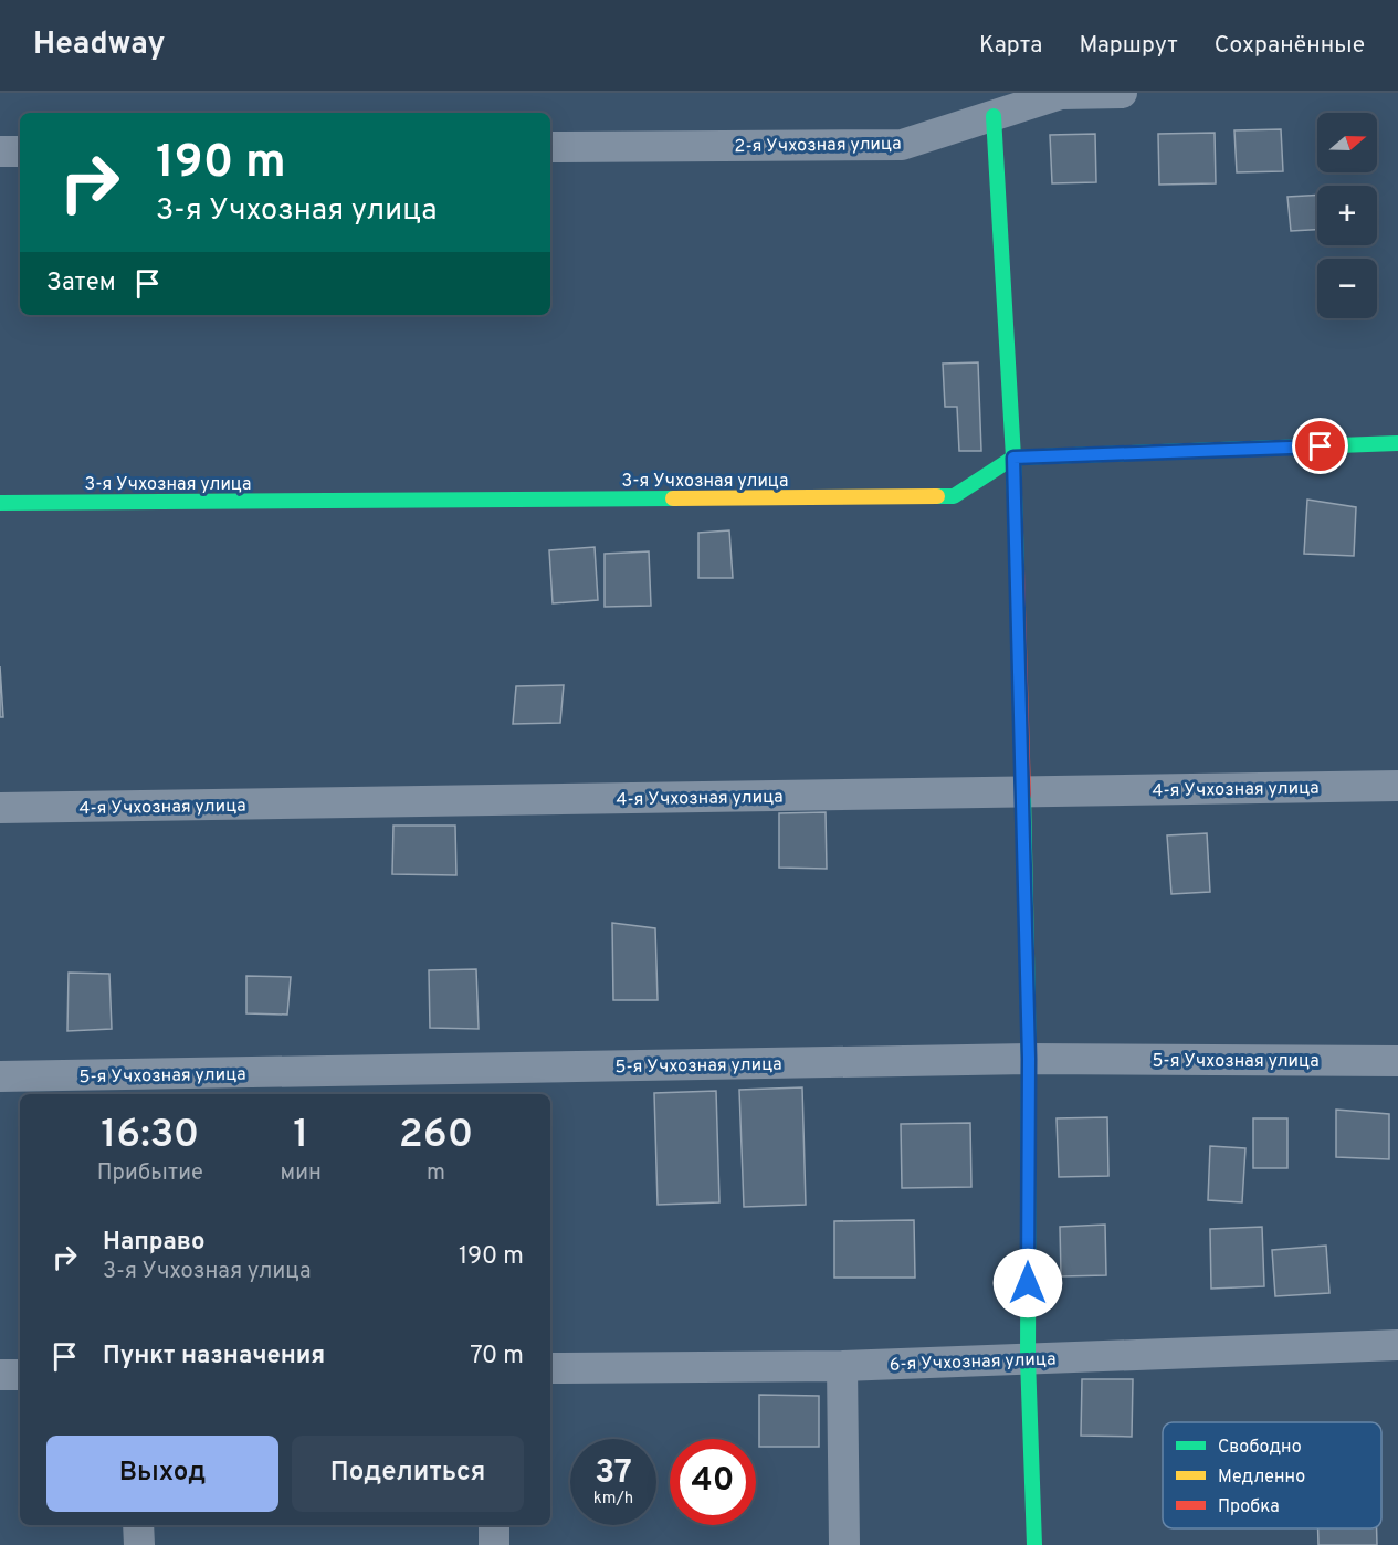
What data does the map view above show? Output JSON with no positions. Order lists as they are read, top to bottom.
{
  "streets": {
    "street": [
      "2-я Учхозная улица",
      "3-я Учхозная улица",
      "4-я Учхозная улица",
      "5-я Учхозная улица",
      "6-я Учхозная улица"
    ]
  },
  "legend": ["Свободно", "Медленно", "Пробка"],
  "north": "right",
  "page": {
    "header": "Headway",
    "nav": ["Карта", "Маршрут", "Сохранённые"],
    "map_buttons": ["+", "−"],
    "turn": ["190 m", "3-я Учхозная улица"],
    "then": "Затем",
    "eta": [
      "16:30",
      "Прибытие",
      "1",
      "мин",
      "260",
      "m"
    ],
    "list": [
      {
        "name": "Направо",
        "note": "3-я Учхозная улица",
        "value": "190 m"
      },
      {
        "name": "Пункт назначения",
        "value": "70 m"
      }
    ],
    "buttons": ["Выход", "Поделиться"],
    "speed": "37 km/h",
    "limit": "40"
  }
}
